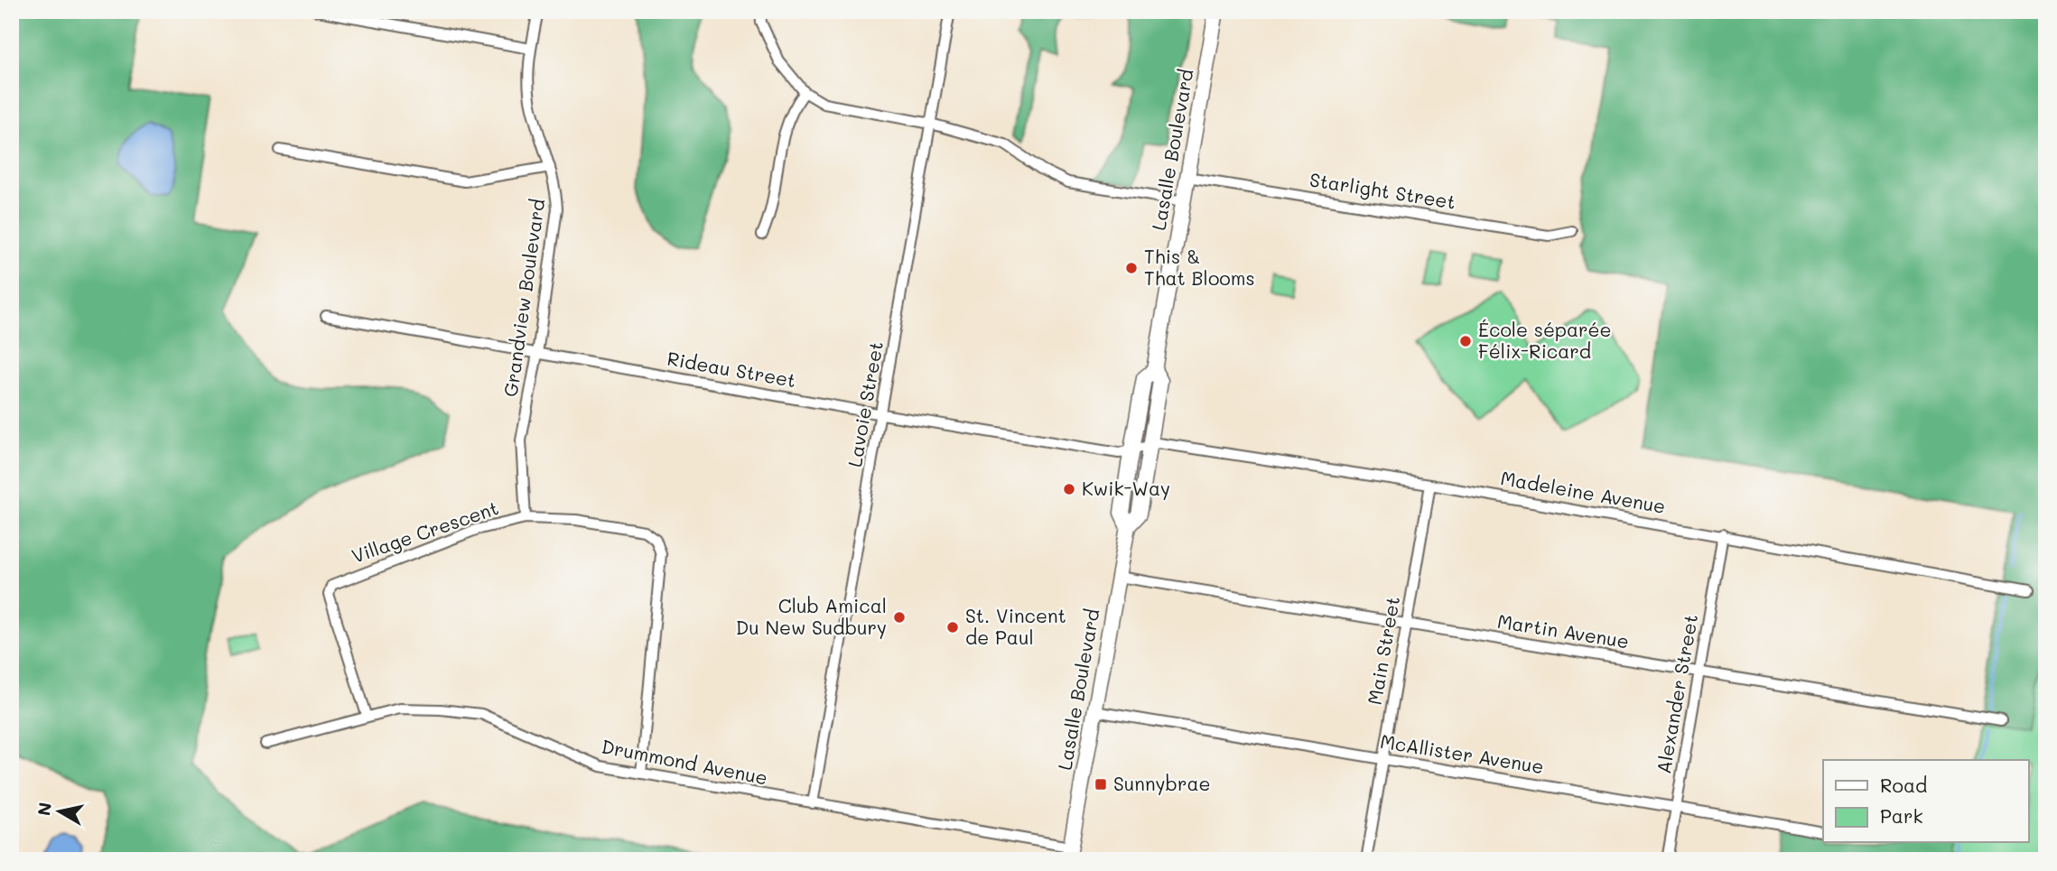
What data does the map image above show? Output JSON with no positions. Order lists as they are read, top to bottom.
{
  "streets": {
    "main road": ["Lasalle Boulevard"],
    "street": [
      "Starlight Street",
      "Grandview Boulevard",
      "Rideau Street",
      "Lavoie Street",
      "Madeleine Avenue",
      "Village Crescent",
      "Martin Avenue",
      "Main Street",
      "Alexander Street",
      "McAllister Avenue",
      "Drummond Avenue"
    ]
  },
  "crossings": [
    ["Lasalle Boulevard", "Starlight Street"],
    ["Lasalle Boulevard", "Rideau Street"],
    ["Lasalle Boulevard", "Madeleine Avenue"],
    ["Lasalle Boulevard", "Martin Avenue"],
    ["Lasalle Boulevard", "McAllister Avenue"],
    ["Lasalle Boulevard", "Drummond Avenue"],
    ["Grandview Boulevard", "Rideau Street"],
    ["Grandview Boulevard", "Village Crescent"],
    ["Rideau Street", "Lavoie Street"],
    ["Rideau Street", "Madeleine Avenue"],
    ["Lavoie Street", "Drummond Avenue"],
    ["Madeleine Avenue", "Main Street"],
    ["Madeleine Avenue", "Alexander Street"],
    ["Village Crescent", "Drummond Avenue"],
    ["Martin Avenue", "Main Street"],
    ["Martin Avenue", "Alexander Street"],
    ["Main Street", "McAllister Avenue"],
    ["Alexander Street", "McAllister Avenue"]
  ],
  "places": {
    "other": [
      "This & That Blooms",
      "École séparée Félix-Ricard",
      "Kwik-Way",
      "Club Amical Du New Sudbury",
      "St. Vincent de Paul"
    ],
    "transit": ["Sunnybrae"]
  },
  "legend": ["Road", "Park"],
  "north": "left"
}
